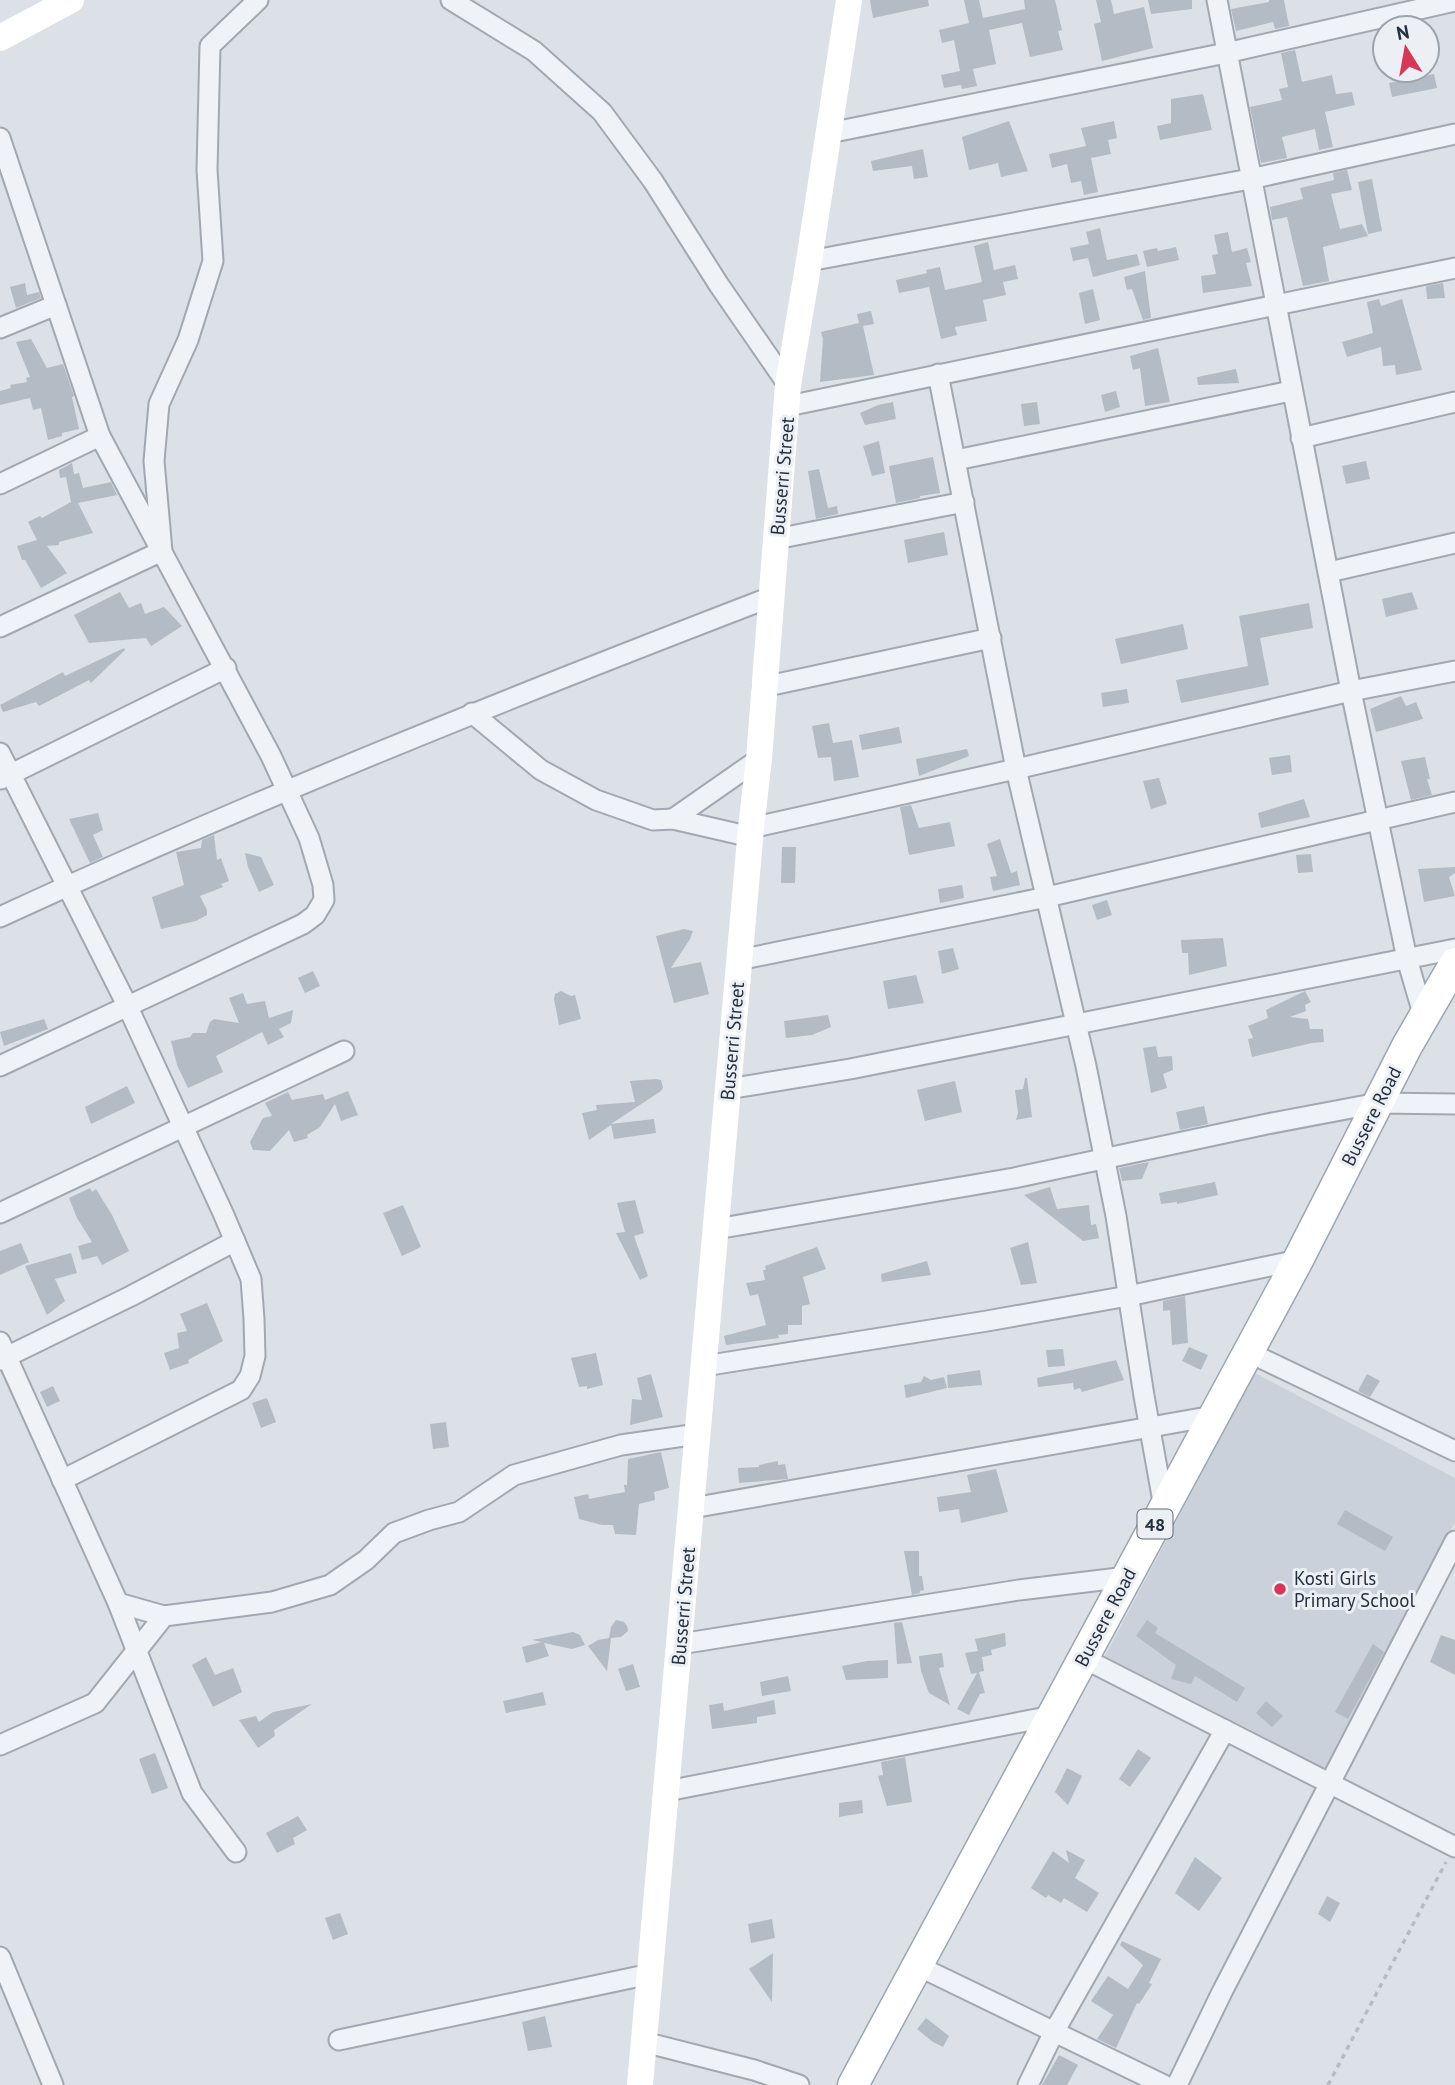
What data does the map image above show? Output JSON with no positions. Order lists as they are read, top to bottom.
{
  "streets": {
    "main road": ["Busserri Street", "Bussere Road", "48"]
  },
  "places": ["Kosti Girls Primary School"],
  "north": "top"
}
